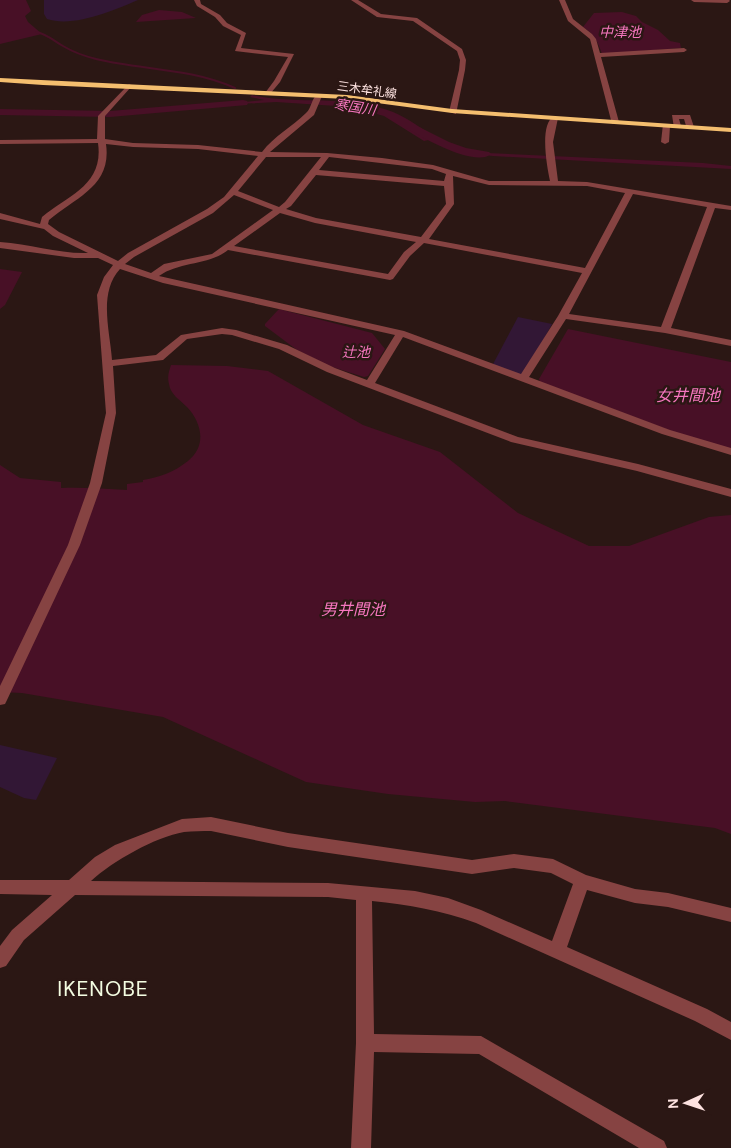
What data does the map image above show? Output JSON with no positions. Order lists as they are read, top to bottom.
{
  "streets": {
    "main road": ["三木牟礼線"]
  },
  "districts": ["IKENOBE"],
  "water": [
    "中津池",
    "寒国川",
    "辻池",
    "女井間池",
    "男井間池"
  ],
  "north": "left"
}
